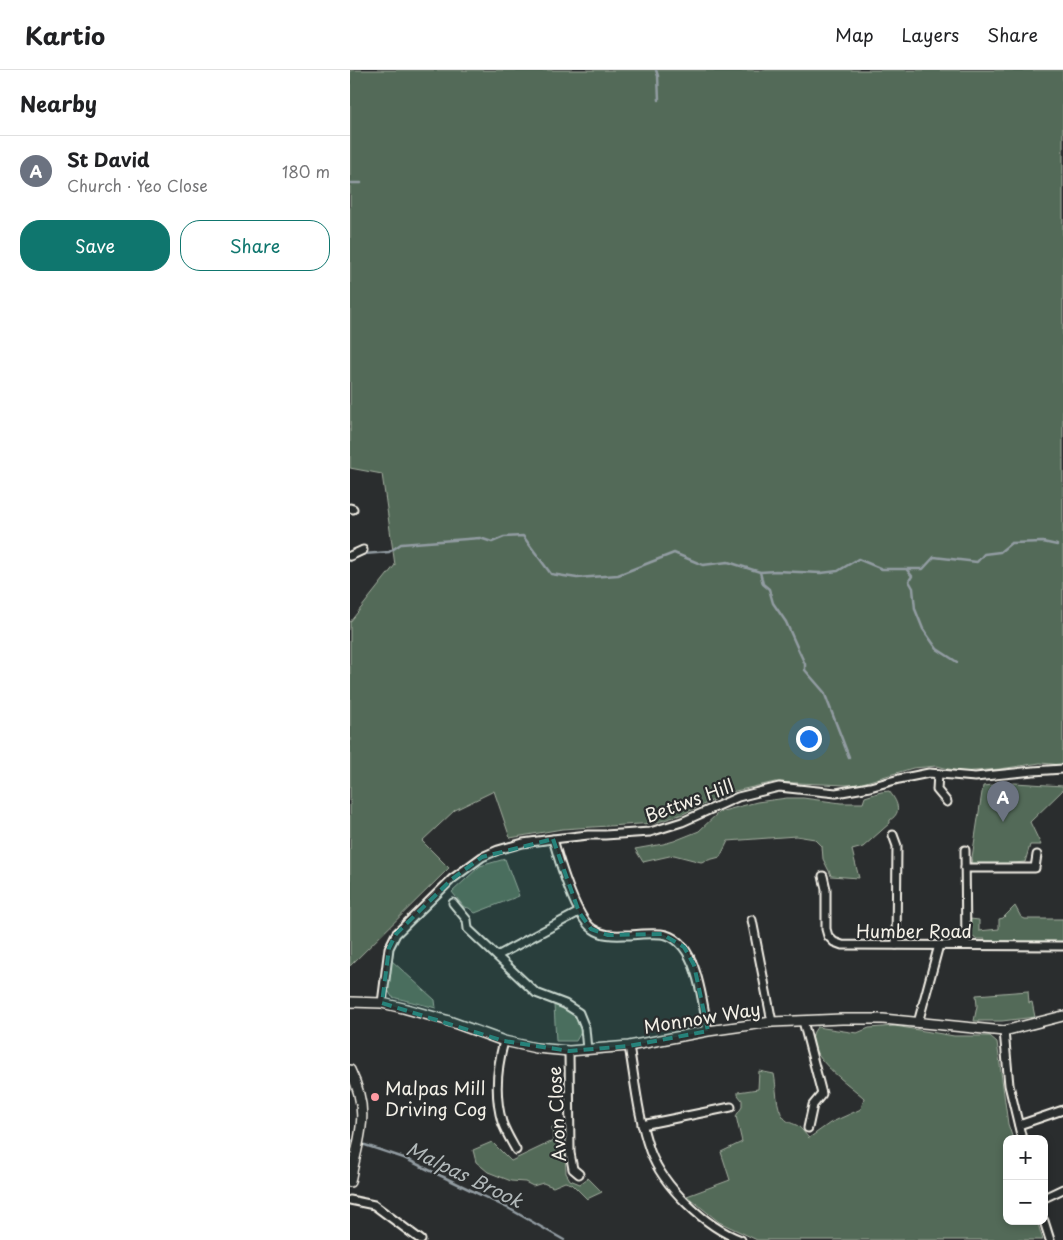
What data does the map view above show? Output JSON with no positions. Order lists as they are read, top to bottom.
{
  "streets": {
    "street": [
      "Bettws Hill",
      "Humber Road",
      "Monnow Way",
      "Avon Close"
    ]
  },
  "crossings": [
    ["Bettws Hill", "Monnow Way"],
    ["Monnow Way", "Avon Close"]
  ],
  "water": ["Malpas Brook"],
  "places": ["Malpas Mill Driving Cog"],
  "page": {
    "header": "Kartio",
    "nav": ["Map", "Layers", "Share"],
    "heading": "Nearby",
    "list": [
      {
        "mark": "A",
        "name": "St David",
        "note": "Church · Yeo Close",
        "value": "180 m"
      }
    ],
    "buttons": ["Save", "Share"],
    "pins": "A",
    "map_buttons": ["+", "−"]
  }
}
